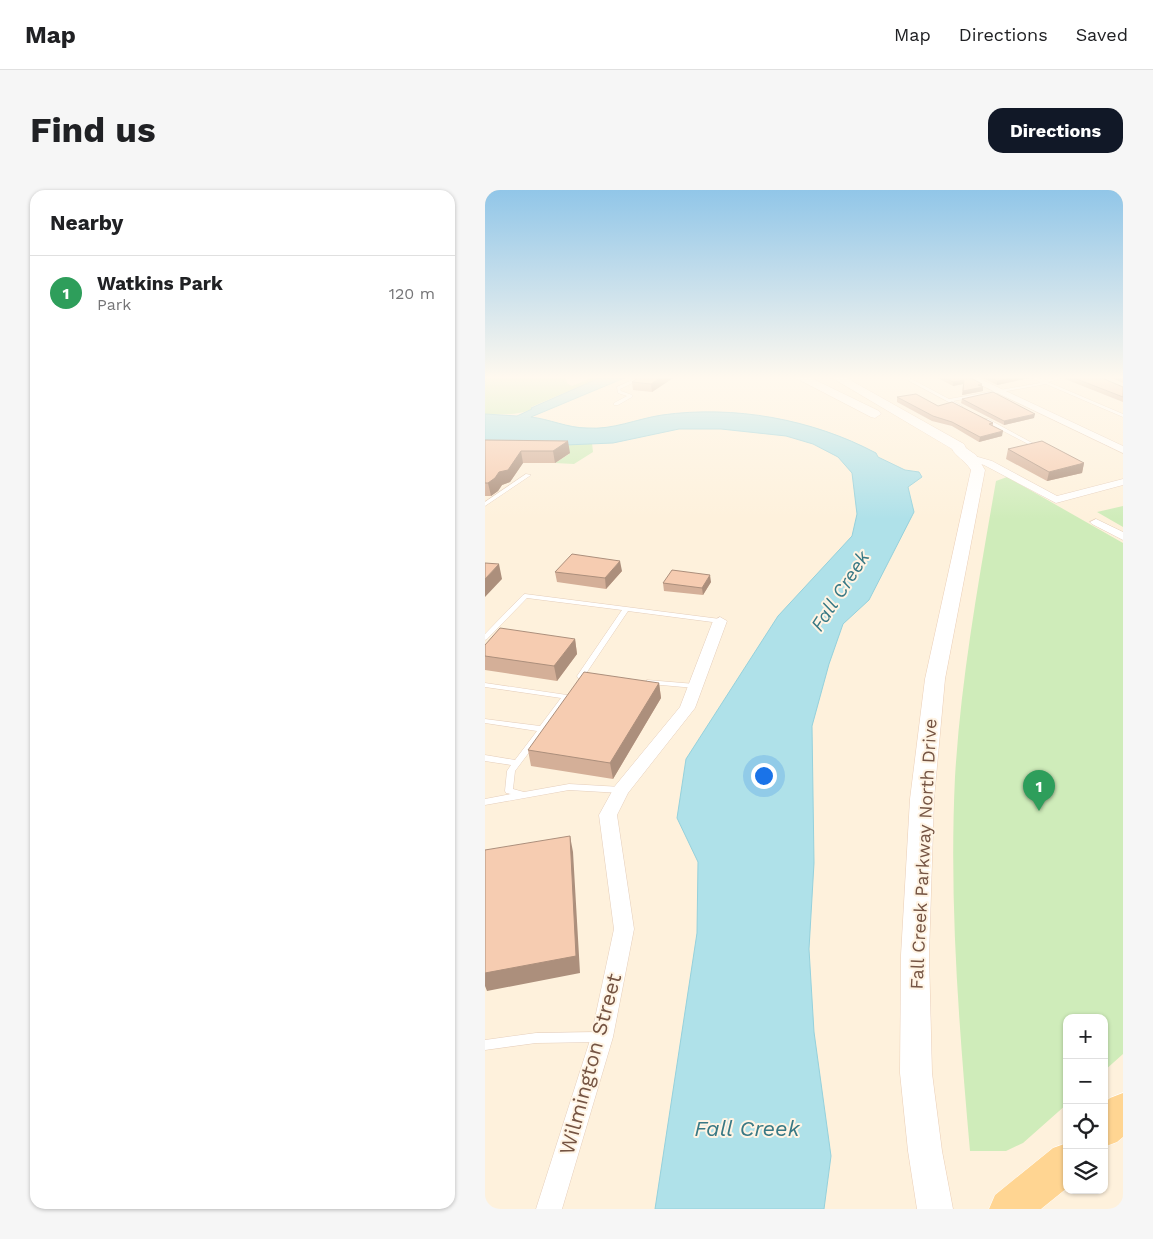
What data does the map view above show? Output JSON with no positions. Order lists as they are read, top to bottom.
{
  "streets": {
    "street": ["Fall Creek Parkway North Drive", "Wilmington Street"]
  },
  "water": ["Fall Creek"],
  "page": {
    "header": "Map",
    "nav": ["Map", "Directions", "Saved"],
    "buttons": "Directions",
    "title": "Find us",
    "heading": "Nearby",
    "list": [
      {
        "mark": "1",
        "name": "Watkins Park",
        "note": "Park",
        "value": "120 m"
      }
    ],
    "pins": "1",
    "map_buttons": ["+", "−"]
  }
}
